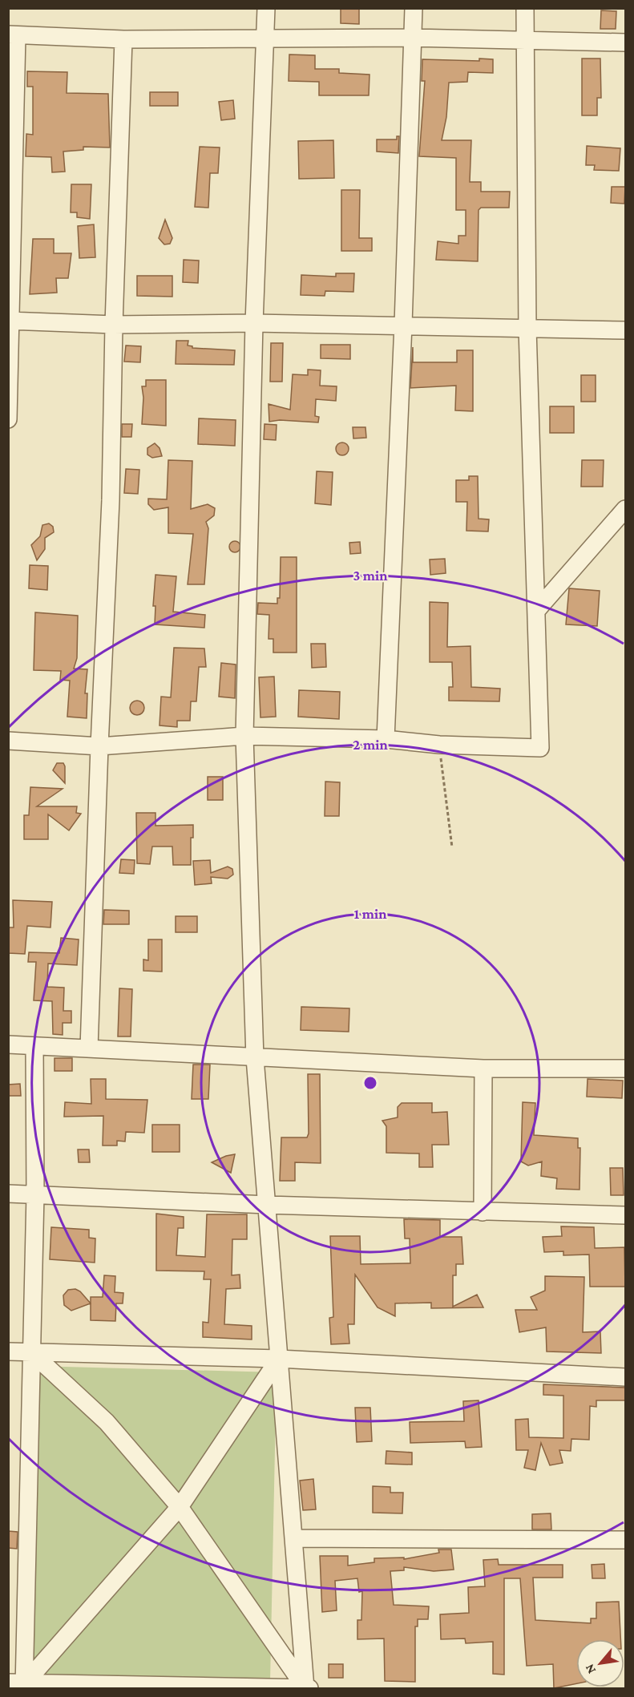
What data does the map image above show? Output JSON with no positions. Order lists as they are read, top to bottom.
{
  "north": "bottom left",
  "rings": ["3 min", "2 min", "1 min"]
}
